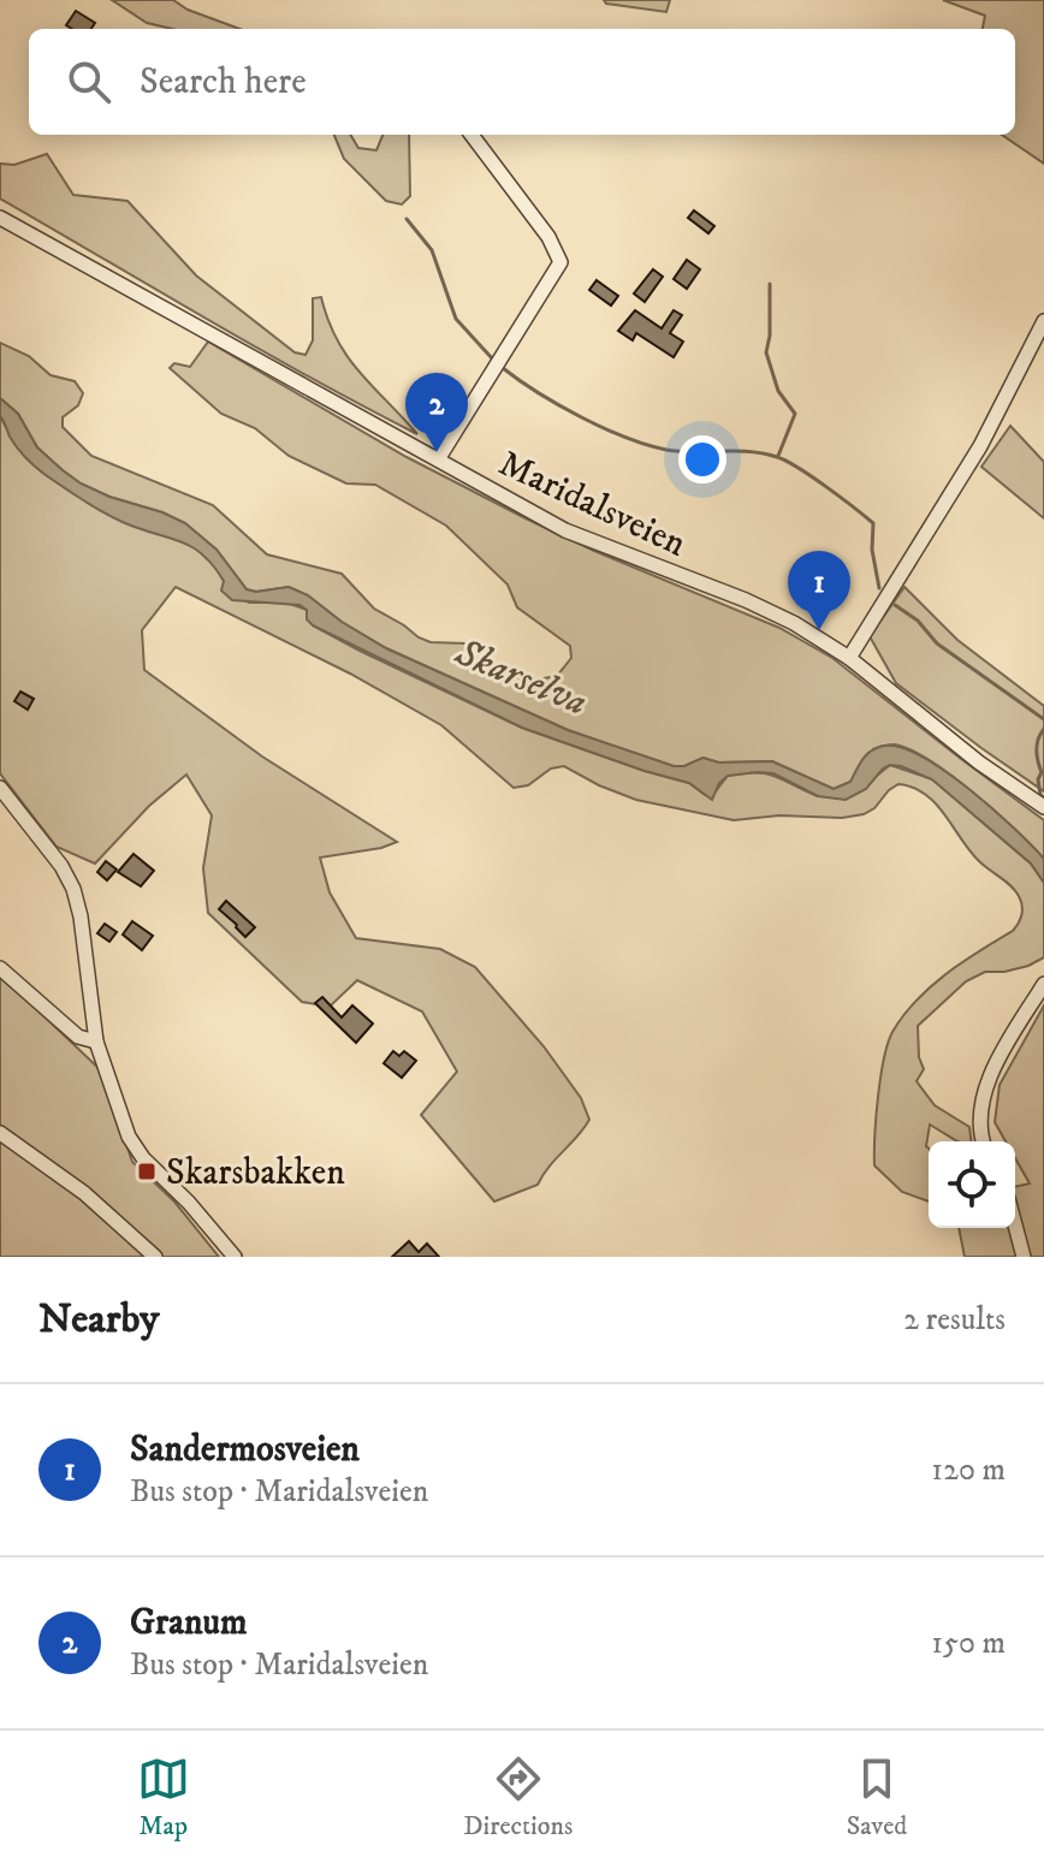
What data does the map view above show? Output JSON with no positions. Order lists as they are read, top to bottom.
{
  "streets": {
    "street": ["Maridalsveien"]
  },
  "water": ["Skarselva"],
  "places": {
    "transit": ["Skarsbakken"]
  },
  "page": {
    "search": "Search here",
    "pins": ["2", "1"],
    "heading": ["Nearby", "2 results"],
    "list": [
      {
        "mark": "1",
        "name": "Sandermosveien",
        "note": "Bus stop · Maridalsveien",
        "value": "120 m"
      },
      {
        "mark": "2",
        "name": "Granum",
        "note": "Bus stop · Maridalsveien",
        "value": "150 m"
      }
    ],
    "nav": ["Map", "Directions", "Saved"]
  }
}
